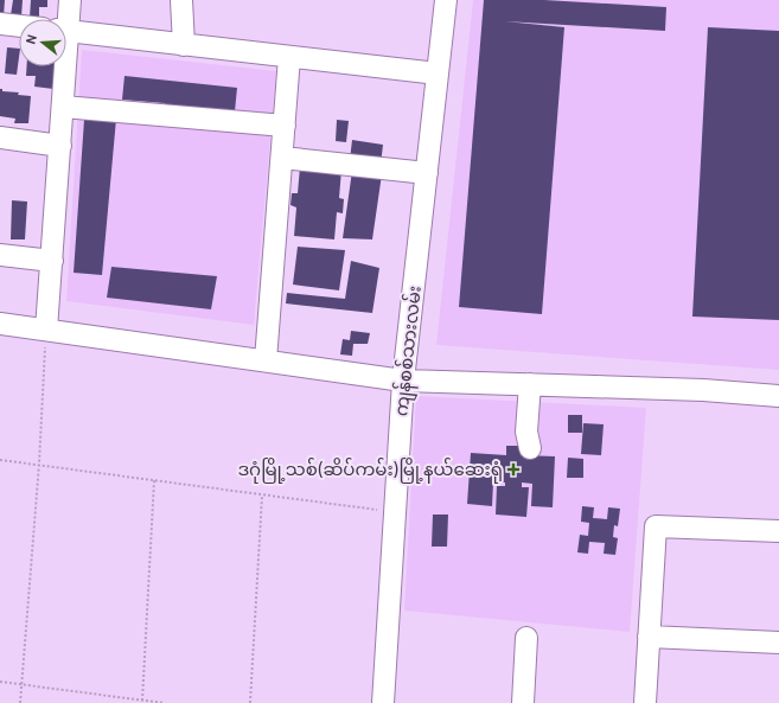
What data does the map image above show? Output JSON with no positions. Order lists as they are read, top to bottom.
{
  "streets": {
    "street": ["ကျန်စစ်သားလမ်း"]
  },
  "places": {
    "health": ["ဒဂုံမြို့သစ်(ဆိပ်ကမ်း)မြို့နယ်ဆေးရုံ"]
  },
  "north": "left"
}
